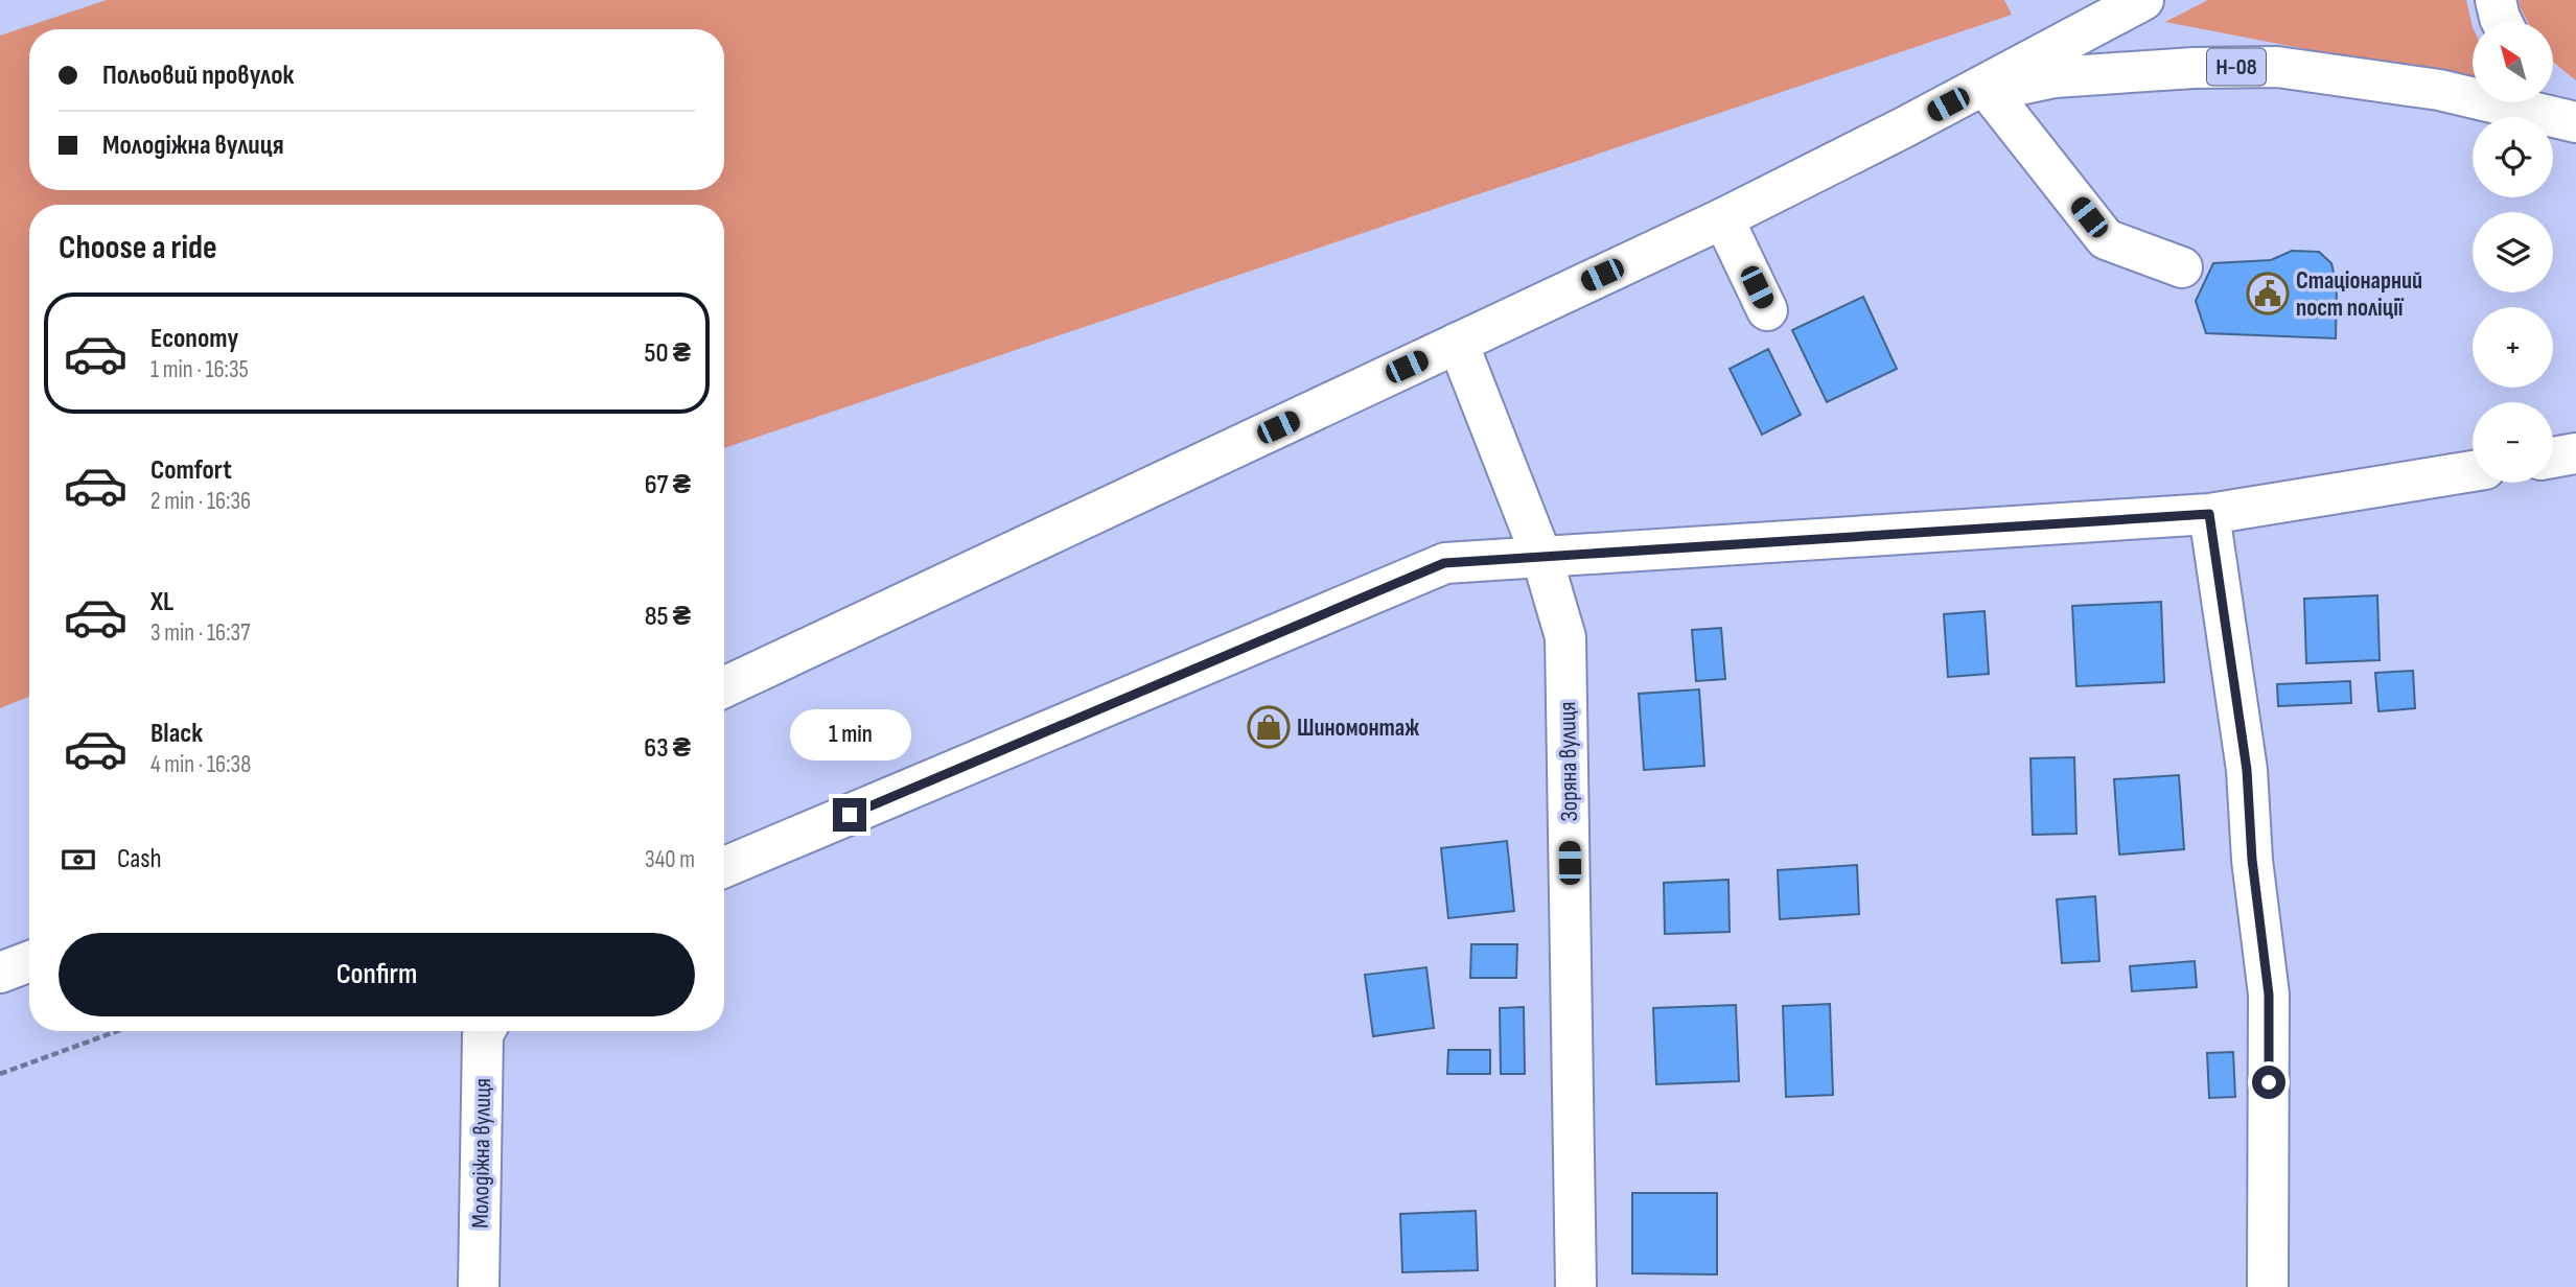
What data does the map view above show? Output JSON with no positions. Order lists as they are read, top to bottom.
{
  "streets": {
    "street": ["Н-08", "Зоряна вулиця", "Молодіжна вулиця"]
  },
  "crossings": [
    ["Н-08", "Зоряна вулиця"]
  ],
  "places": {
    "public building": ["Стаціонарний пост поліції"],
    "shop": ["Шиномонтаж"]
  },
  "north": "top left",
  "page": {
    "map_buttons": ["+", "−"],
    "banner": ["Польовий провулок", "Молодіжна вулиця"],
    "heading": "Choose a ride",
    "list": [
      {
        "name": "Economy",
        "note": "1 min · 16:35",
        "value": "50 ₴"
      },
      {
        "name": "Comfort",
        "note": "2 min · 16:36",
        "value": "67 ₴"
      },
      {
        "name": "XL",
        "note": "3 min · 16:37",
        "value": "85 ₴"
      },
      {
        "name": "Black",
        "note": "4 min · 16:38",
        "value": "63 ₴"
      }
    ],
    "bubble": "1 min",
    "pay": ["Cash", "340 m"],
    "buttons": "Confirm"
  }
}
